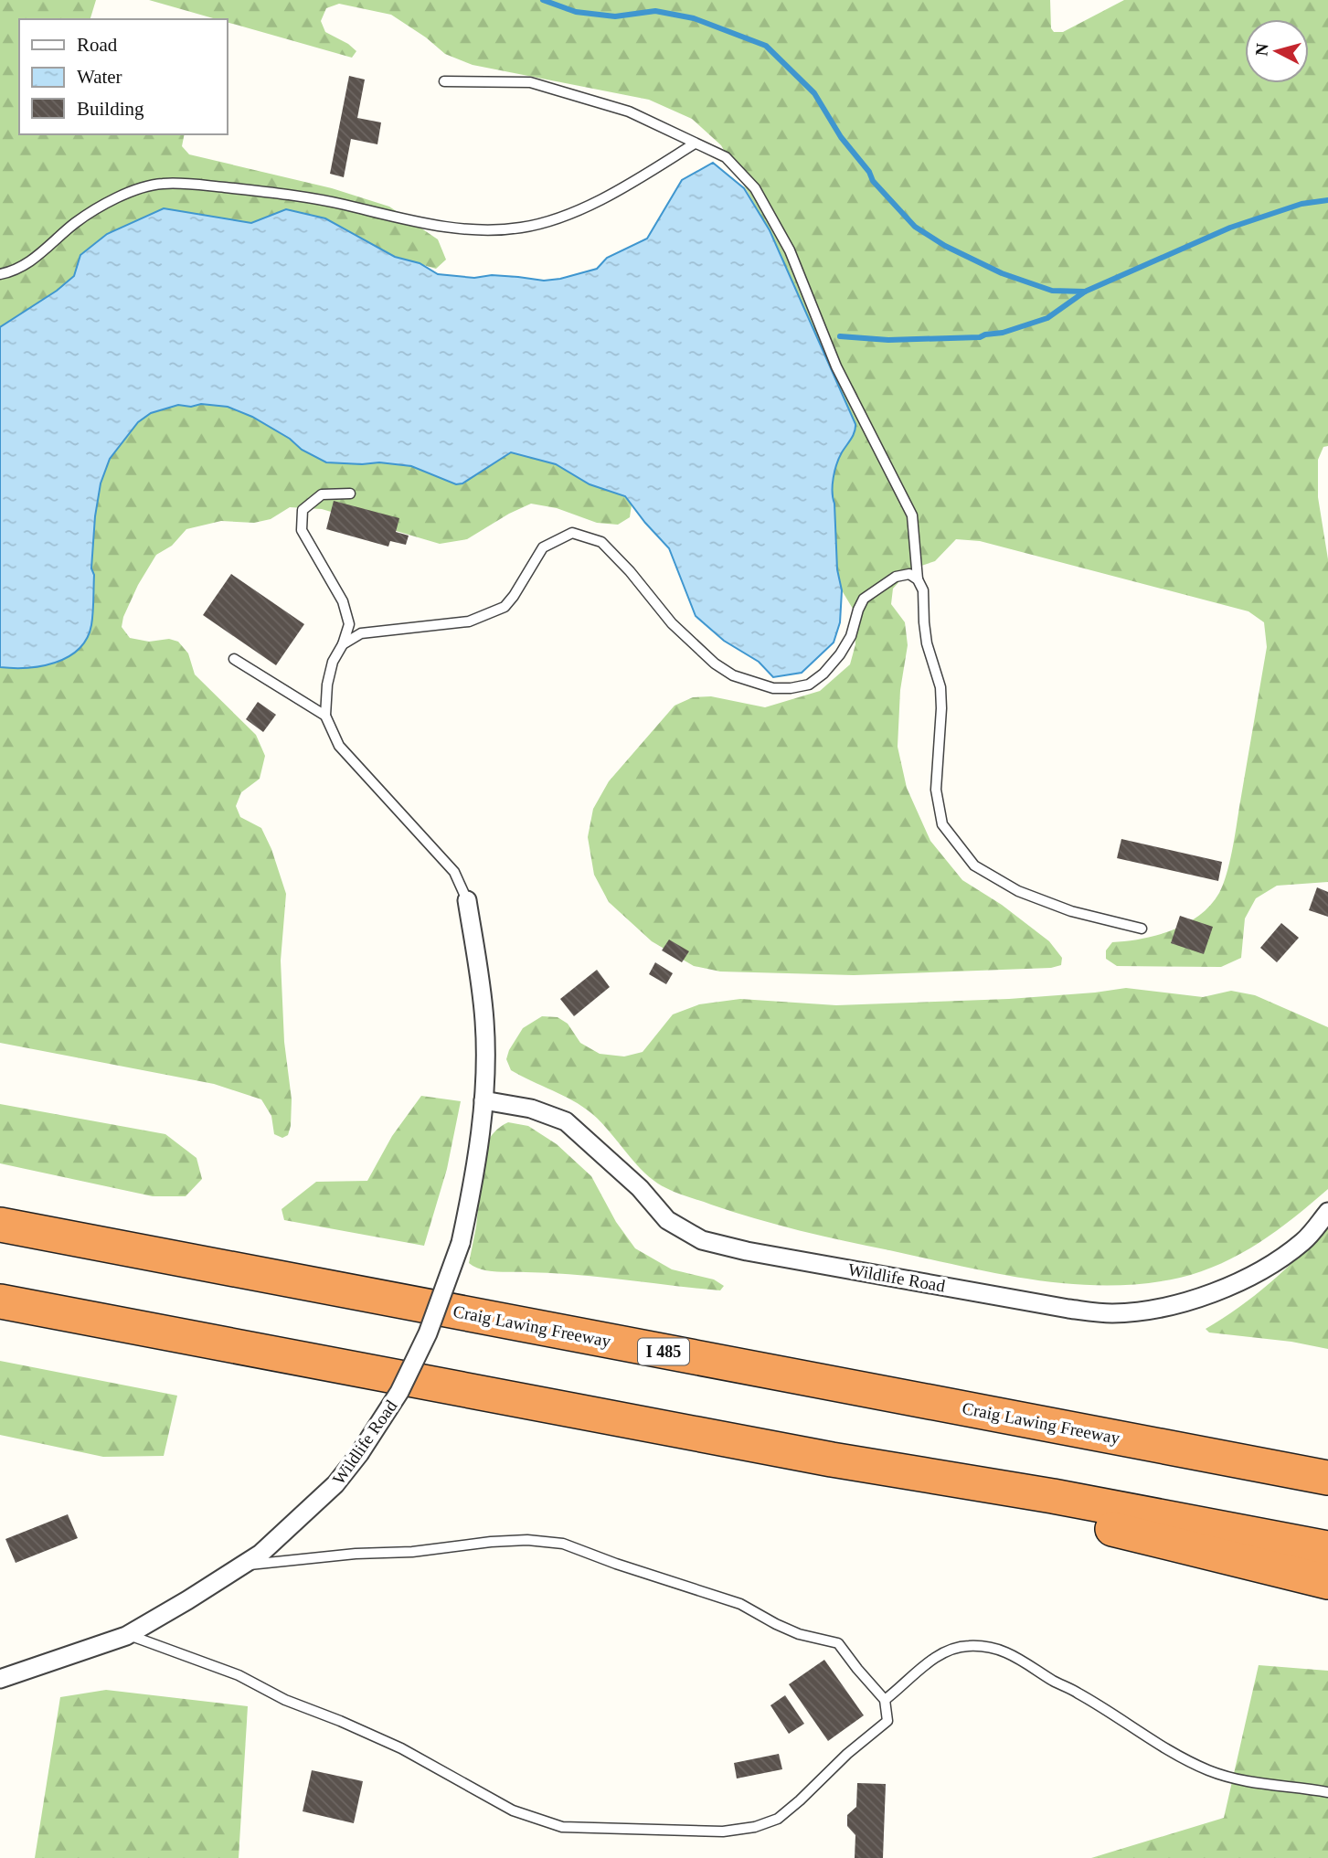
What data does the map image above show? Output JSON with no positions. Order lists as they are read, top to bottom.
{
  "streets": {
    "highway": ["Craig Lawing Freeway", "I 485"],
    "street": ["Wildlife Road"]
  },
  "legend": ["Road", "Water", "Building"],
  "north": "left"
}
